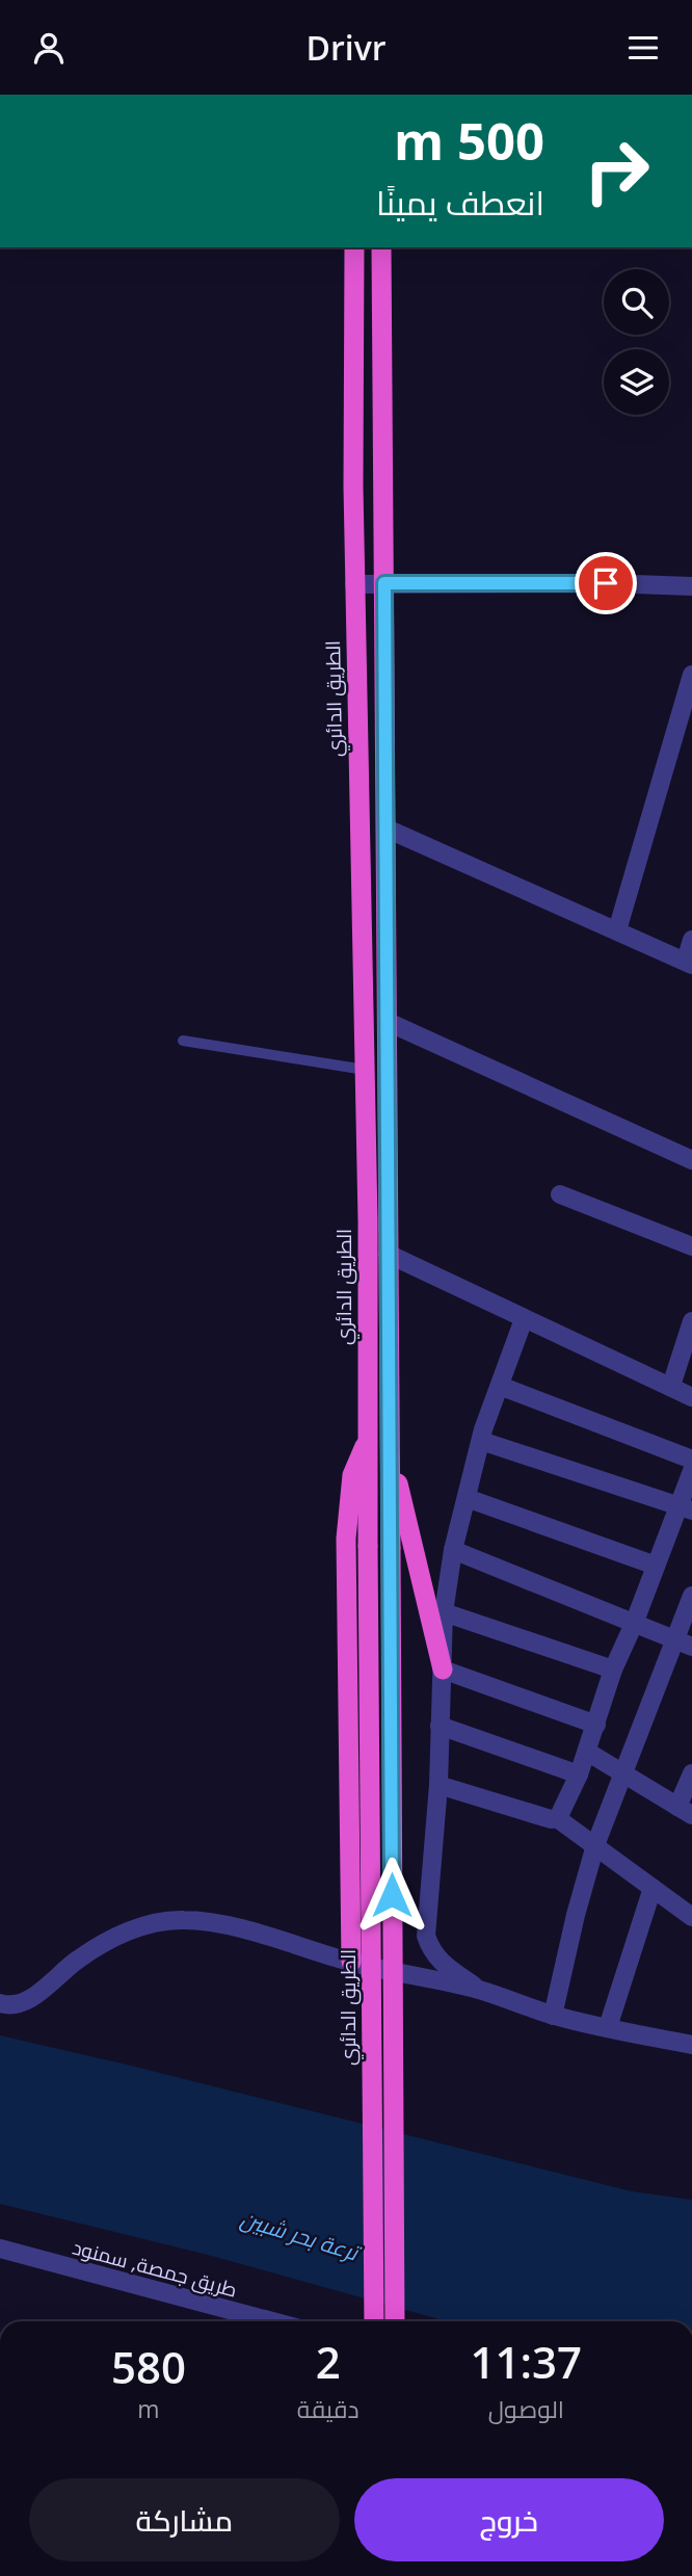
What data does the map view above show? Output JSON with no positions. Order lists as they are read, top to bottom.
{
  "streets": {
    "highway": ["الطريق الدائري"],
    "street": ["طريق جمصة, سمنود"]
  },
  "water": ["ترعة بحر شبين"],
  "page": {
    "header": "Drivr",
    "turn": ["500 m", "انعطف يمينًا"],
    "eta": [
      "11:37",
      "الوصول",
      "2",
      "دقيقة",
      "580",
      "m"
    ],
    "buttons": ["خروج", "مشاركة"]
  }
}
